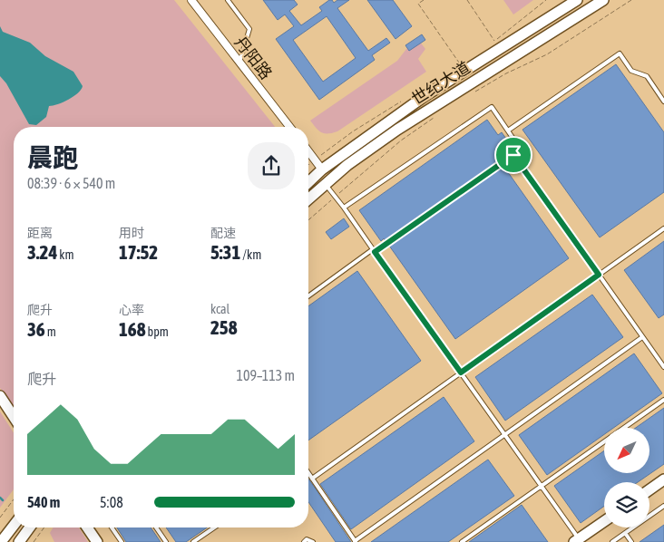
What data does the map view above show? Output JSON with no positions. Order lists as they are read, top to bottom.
{
  "streets": {
    "street": ["丹阳路", "世纪大道"]
  },
  "north": "bottom left",
  "page": {
    "heading": ["晨跑", "08:39 · 6 × 540 m"],
    "stats": [
      ["距离", "3.24 km"],
      ["用时", "17:52"],
      ["配速", "5:31 /km"],
      ["爬升", "36 m"],
      ["心率", "168 bpm"],
      ["kcal", "258"]
    ],
    "chart": ["爬升", "109–113 m"],
    "list": [
      {
        "name": "540 m",
        "note": "5:08"
      }
    ]
  }
}
